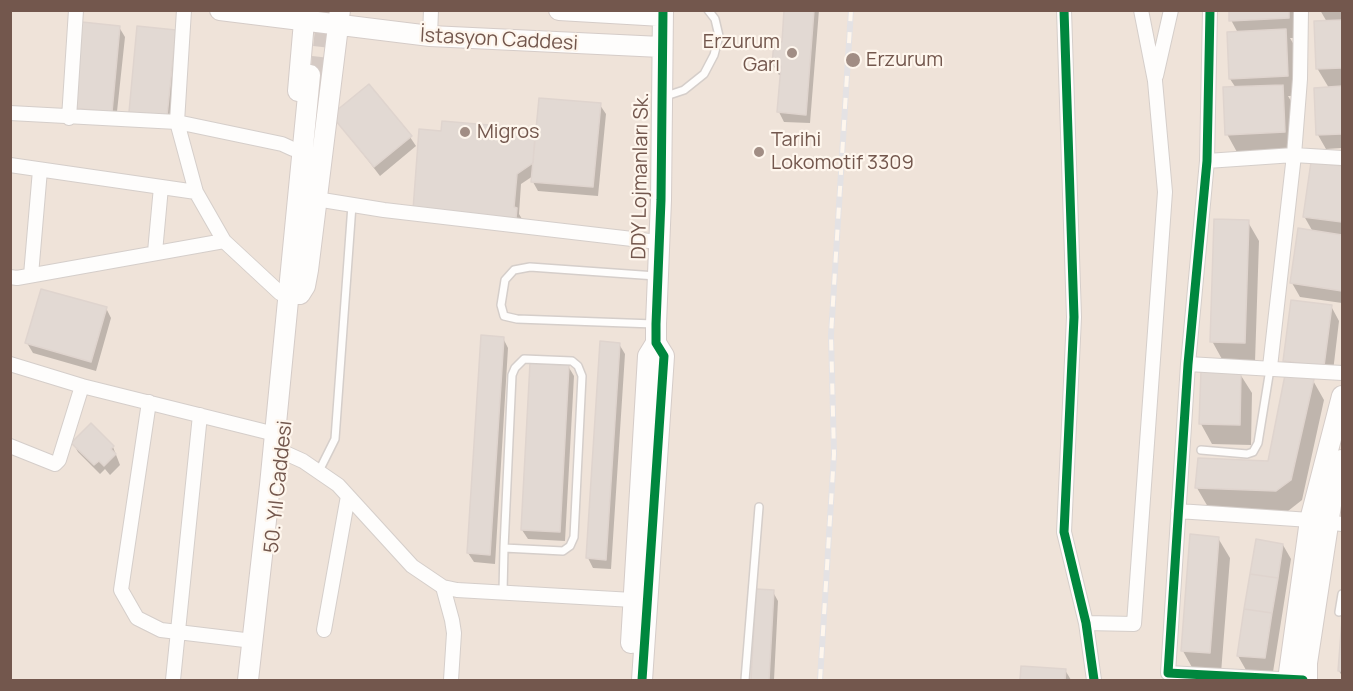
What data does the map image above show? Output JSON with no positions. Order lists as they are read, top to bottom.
{
  "streets": {
    "main road": ["İstasyon Caddesi", "DDY Lojmanları Sk.", "50. Yıl Caddesi"]
  },
  "crossings": [
    ["İstasyon Caddesi", "DDY Lojmanları Sk."],
    ["İstasyon Caddesi", "50. Yıl Caddesi"]
  ],
  "places": [
    "Erzurum Garı",
    "Erzurum",
    "Migros",
    "Tarihi Lokomotif 3309"
  ]
}
